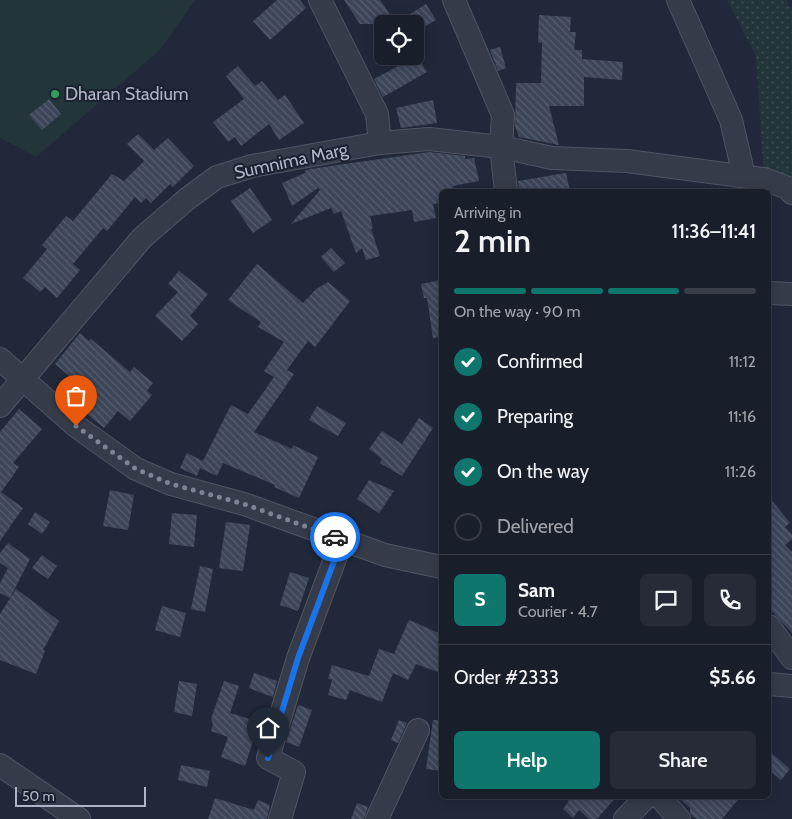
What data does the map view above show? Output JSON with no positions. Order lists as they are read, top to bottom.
{
  "streets": {
    "street": ["Sumnima Marg"]
  },
  "places": ["Dharan Stadium"],
  "scale_bar": "50 m",
  "page": {
    "heading": ["2 min", "Arriving in", "11:36–11:41"],
    "panel": [
      "Sam",
      "Courier · 4.7",
      "Order #2333",
      "$5.66"
    ],
    "bar": "On the way · 90 m",
    "list": [
      ["Confirmed", "11:12"],
      ["Preparing", "11:16"],
      ["On the way", "11:26"],
      "Delivered"
    ],
    "round": "S",
    "buttons": ["Help", "Share"],
    "scale": "50 m"
  }
}
